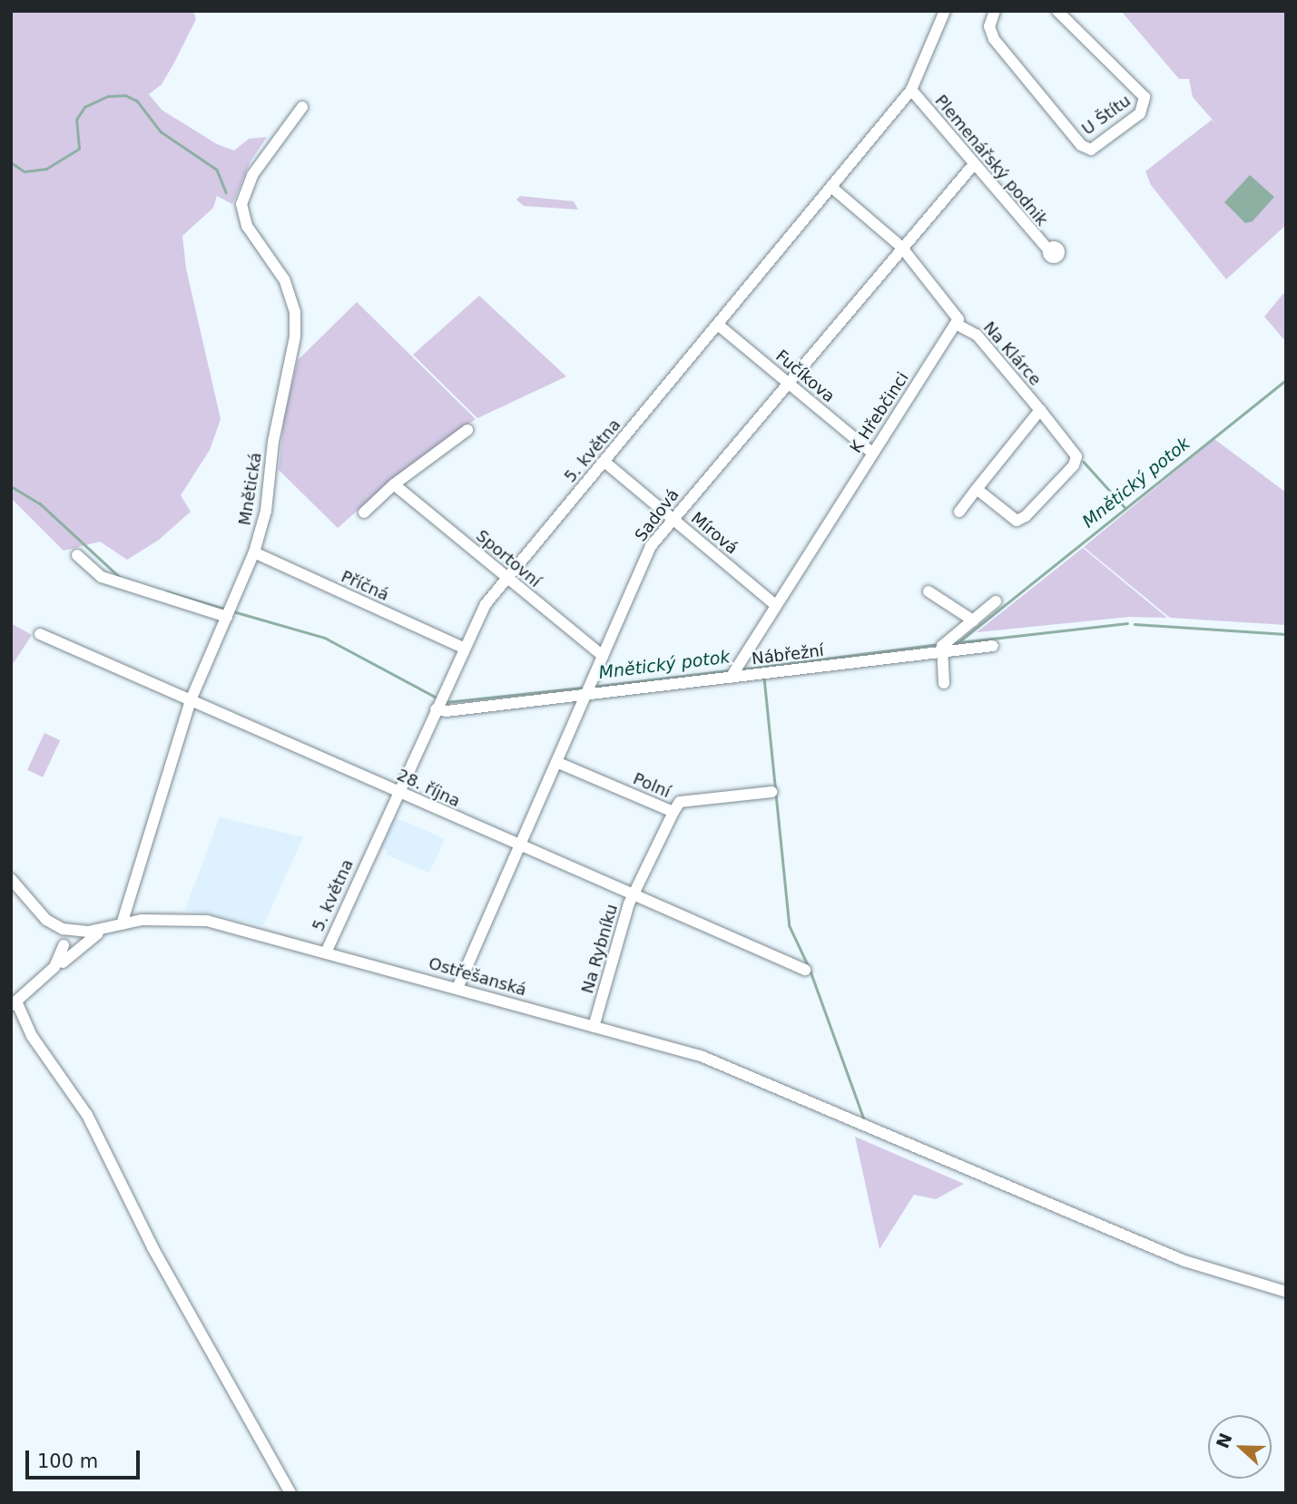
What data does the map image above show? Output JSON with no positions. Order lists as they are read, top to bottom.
{
  "streets": {
    "street": [
      "U Štítu",
      "Plemenářský podnik",
      "Na Klárce",
      "Fučíkova",
      "K Hřebčinci",
      "5. května",
      "Mnětická",
      "Sadová",
      "Mírová",
      "Sportovní",
      "Příčná",
      "Nábřežní",
      "Polní",
      "28. října",
      "Na Rybníku",
      "Ostřešanská"
    ]
  },
  "crossings": [
    ["Plemenářský podnik", "5. května"],
    ["Plemenářský podnik", "Sadová"],
    ["Na Klárce", "K Hřebčinci"],
    ["Fučíkova", "K Hřebčinci"],
    ["Fučíkova", "5. května"],
    ["Fučíkova", "Sadová"],
    ["K Hřebčinci", "Mírová"],
    ["K Hřebčinci", "Nábřežní"],
    ["5. května", "Mírová"],
    ["5. května", "Sportovní"],
    ["5. května", "Příčná"],
    ["5. května", "Nábřežní"],
    ["5. května", "28. října"],
    ["5. května", "Ostřešanská"],
    ["Mnětická", "Příčná"],
    ["Mnětická", "28. října"],
    ["Mnětická", "Ostřešanská"],
    ["Sadová", "Mírová"],
    ["Sadová", "Sportovní"],
    ["Sadová", "Nábřežní"],
    ["Sadová", "Polní"],
    ["Sadová", "28. října"],
    ["Sadová", "Ostřešanská"],
    ["Polní", "Na Rybníku"],
    ["28. října", "Na Rybníku"],
    ["Na Rybníku", "Ostřešanská"]
  ],
  "water": ["Mnětický potok"],
  "scale_bar": "100 m",
  "north": "left"
}
